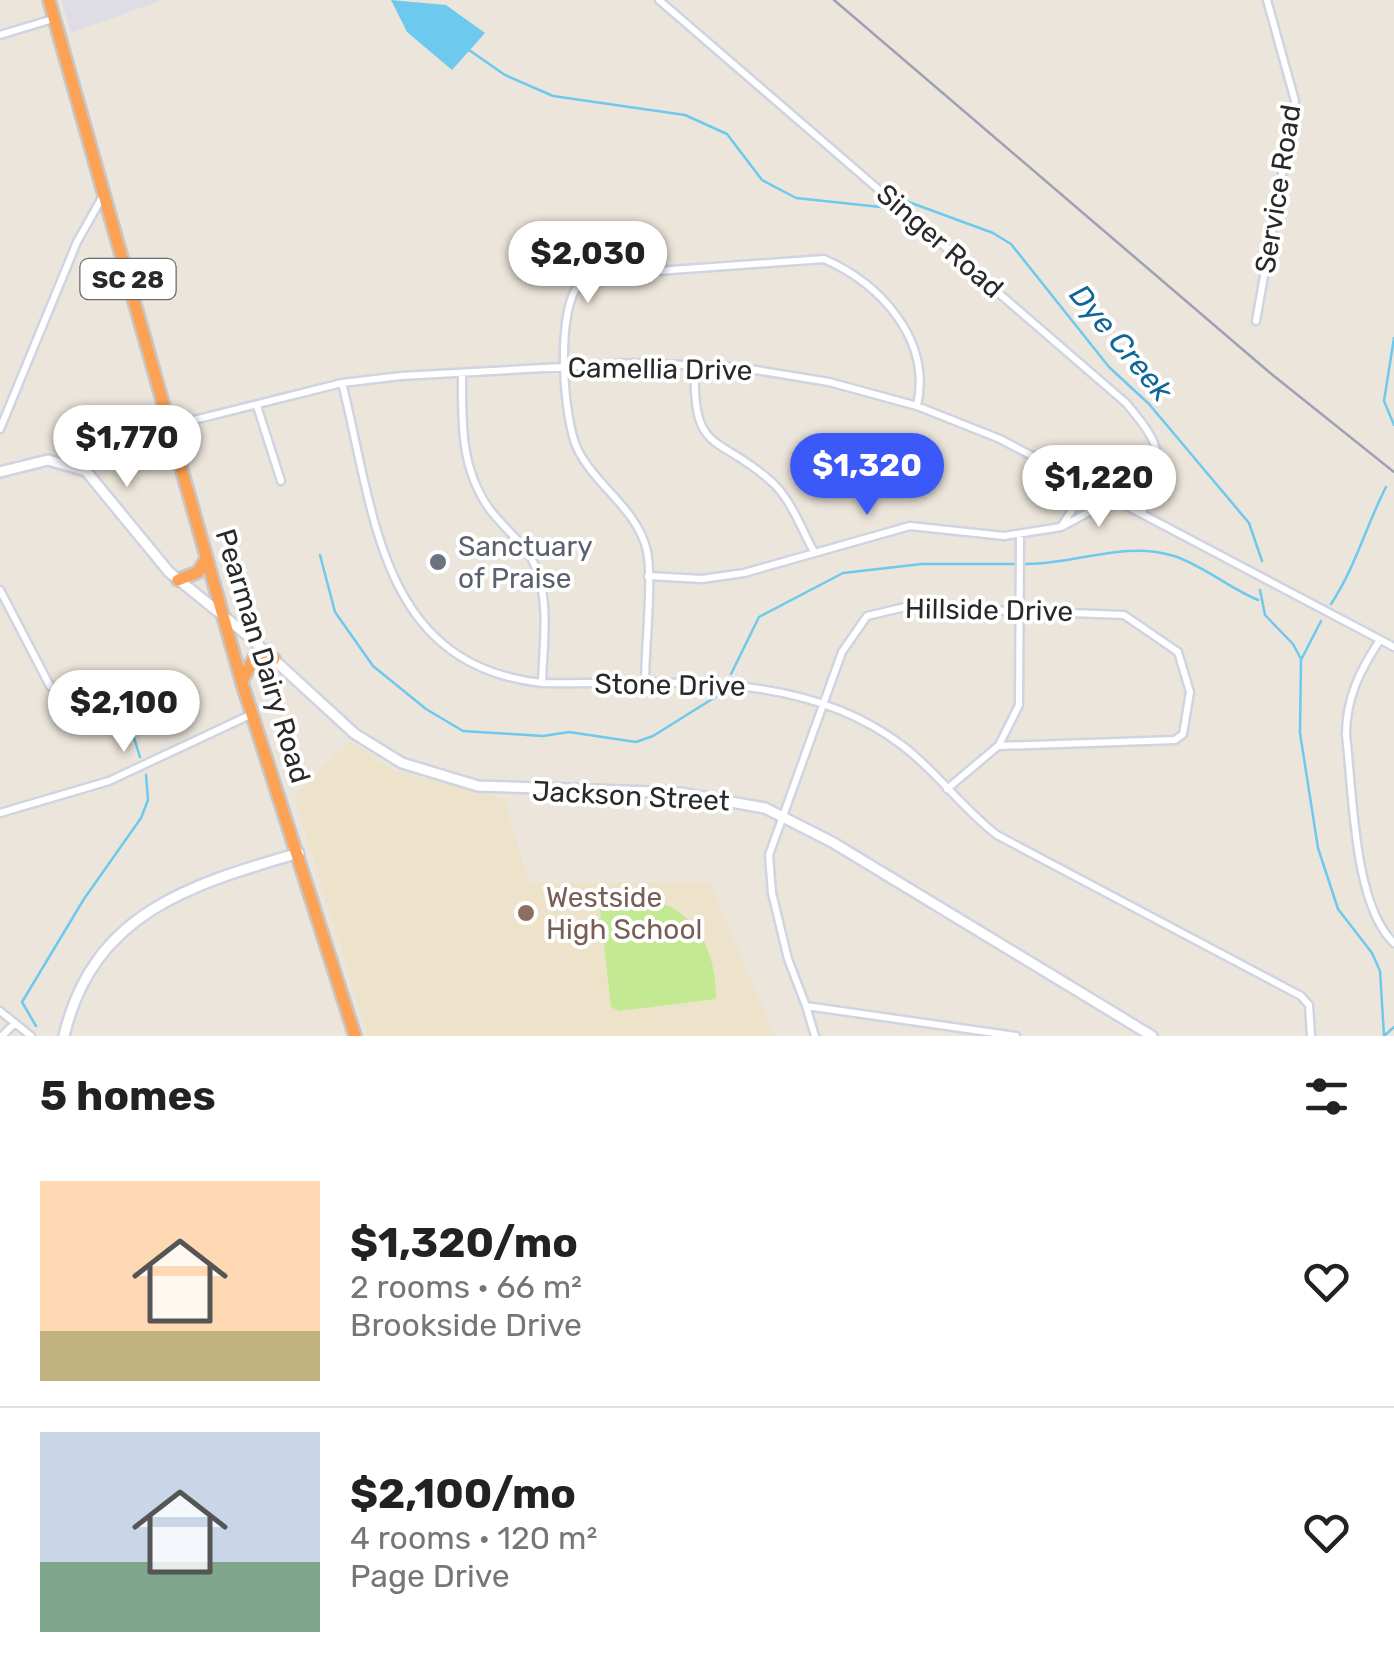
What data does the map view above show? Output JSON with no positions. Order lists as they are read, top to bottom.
{
  "streets": {
    "highway": ["SC 28", "Pearman Dairy Road"],
    "street": [
      "Service Road",
      "Singer Road",
      "Camellia Drive",
      "Hillside Drive",
      "Stone Drive",
      "Jackson Street"
    ]
  },
  "crossings": [
    ["Singer Road", "Camellia Drive"],
    ["Camellia Drive", "Pearman Dairy Road"],
    ["Camellia Drive", "Stone Drive"],
    ["Hillside Drive", "Stone Drive"],
    ["Hillside Drive", "Jackson Street"],
    ["Pearman Dairy Road", "Jackson Street"]
  ],
  "water": ["Dye Creek"],
  "places": ["Sanctuary of Praise", "Westside High School"],
  "page": {
    "price": [
      "$2,030",
      "$1,770",
      "$1,320",
      "$1,220",
      "$2,100"
    ],
    "heading": "5 homes",
    "list": [
      {
        "name": "$1,320/mo",
        "note": "2 rooms · 66 m² · Brookside Drive"
      },
      {
        "name": "$2,100/mo",
        "note": "4 rooms · 120 m² · Page Drive"
      }
    ]
  }
}
